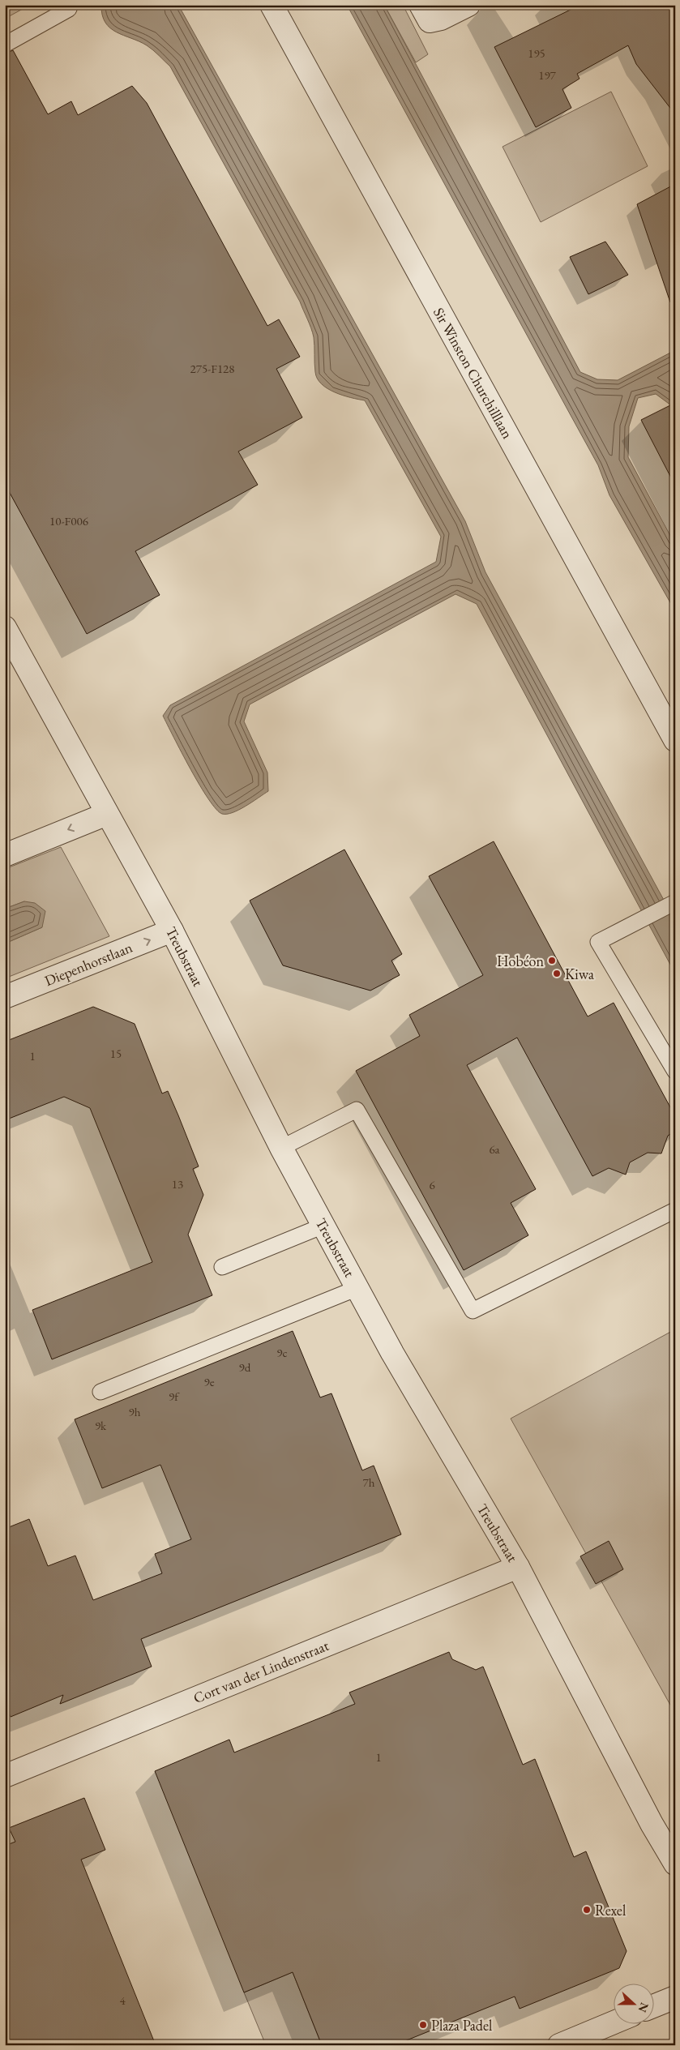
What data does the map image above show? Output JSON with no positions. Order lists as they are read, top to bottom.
{
  "streets": {
    "street": [
      "Sir Winston Churchilllaan",
      "Treubstraat",
      "Diepenhorstlaan",
      "Cort van der Lindenstraat"
    ]
  },
  "crossings": [
    ["Treubstraat", "Diepenhorstlaan"],
    ["Treubstraat", "Cort van der Lindenstraat"]
  ],
  "places": [
    "Hobéon",
    "Kiwa",
    "Rexel",
    "Plaza Padel"
  ],
  "house_numbers": [
    "195",
    "197",
    "275-F128",
    "10-F006",
    "15",
    "1",
    "6a",
    "13",
    "6",
    "9c",
    "9d",
    "9e",
    "9f",
    "9h",
    "9k",
    "7h",
    "1",
    "4"
  ],
  "north": "right"
}
